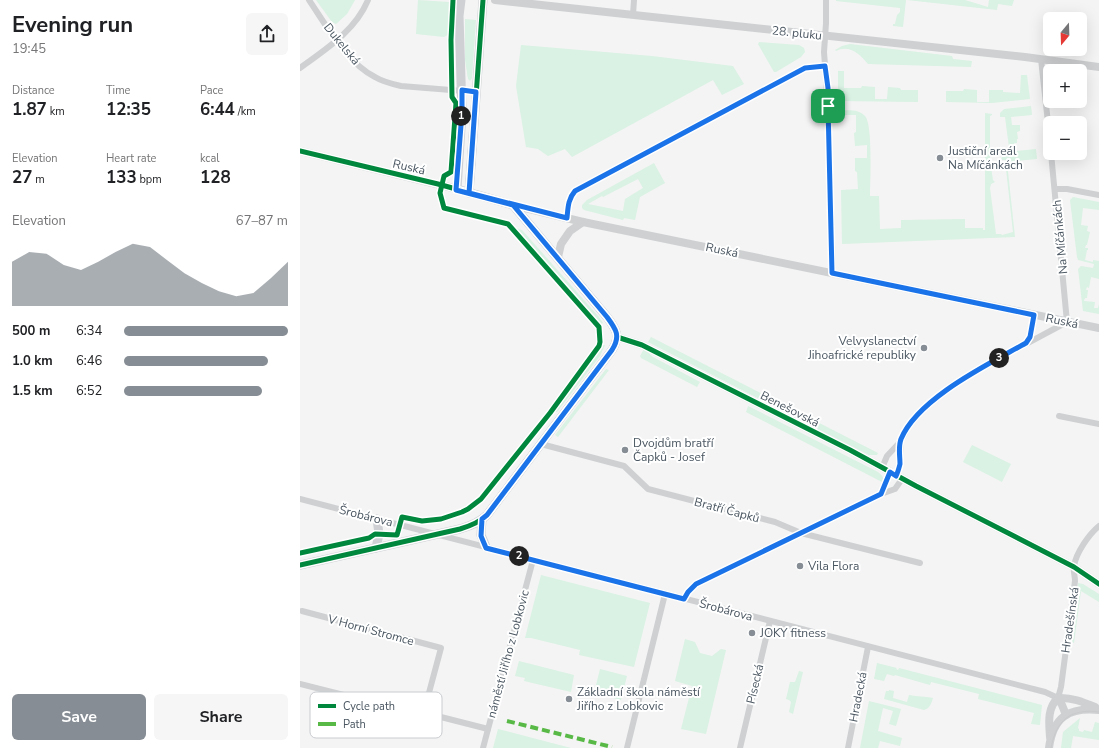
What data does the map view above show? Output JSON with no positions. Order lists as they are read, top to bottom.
{
  "streets": {
    "main road": ["Ruská"],
    "street": [
      "28. pluku",
      "Dukelská",
      "Na Míčánkách",
      "Benešovská",
      "Bratří Čapků",
      "Šrobárova",
      "Hradešínská",
      "V Horní Stromce",
      "náměstí Jiřího z Lobkovic",
      "Písecká",
      "Hradecká"
    ]
  },
  "crossings": [
    ["Ruská", "Na Míčánkách"],
    ["Benešovská", "Hradešínská"],
    ["Šrobárova", "Hradešínská"],
    ["Šrobárova", "náměstí Jiřího z Lobkovic"],
    ["Šrobárova", "Písecká"],
    ["Šrobárova", "Hradecká"]
  ],
  "places": [
    "Justiční areál Na Míčánkách",
    "Velvyslanectví Jihoafrické republiky",
    "Dvojdům bratří Čapků - Josef",
    "Vila Flora",
    "JOKY fitness",
    "Základní škola náměstí Jiřího z Lobkovic"
  ],
  "legend": ["Cycle path", "Path"],
  "north": "bottom",
  "page": {
    "heading": ["Evening run", "19:45"],
    "map_buttons": ["+", "−"],
    "stats": [
      ["Distance", "1.87 km"],
      ["Time", "12:35"],
      ["Pace", "6:44 /km"],
      ["Elevation", "27 m"],
      ["Heart rate", "133 bpm"],
      ["kcal", "128"]
    ],
    "pins": ["1", "3", "2"],
    "chart": ["Elevation", "67–87 m"],
    "list": [
      {
        "name": "500 m",
        "note": "6:34"
      },
      {
        "name": "1.0 km",
        "note": "6:46"
      },
      {
        "name": "1.5 km",
        "note": "6:52"
      }
    ],
    "buttons": ["Save", "Share"]
  }
}
